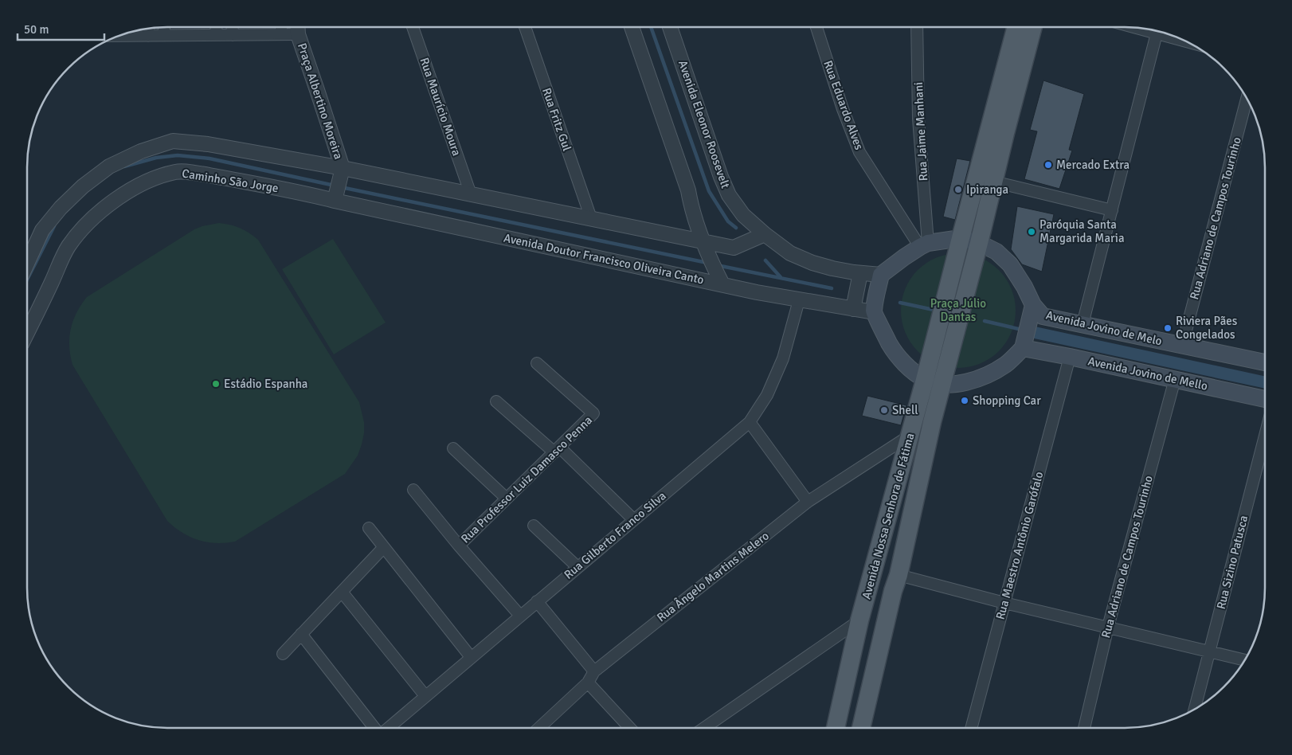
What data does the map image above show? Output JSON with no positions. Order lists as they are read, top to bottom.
{
  "streets": {
    "main road": ["Avenida Jovino de Melo", "Avenida Jovino de Mello", "Avenida Nossa Senhora de Fátima"],
    "street": [
      "Praça Albertino Moreira",
      "Rua Eduardo Alves",
      "Rua Maurício Moura",
      "Rua Fritz Gul",
      "Avenida Eleonor Roosevelt",
      "Rua Jaime Manhani",
      "Caminho São Jorge",
      "Rua Adriano de Campos Tourinho",
      "Avenida Doutor Francisco Oliveira Canto",
      "Rua Professor Luiz Damasco Penna",
      "Rua Gilberto Franco Silva",
      "Rua Maestro Antônio Garófalo",
      "Rua Sizino Patusca",
      "Rua Ângelo Martins Melero"
    ]
  },
  "crossings": [
    ["Rua Eduardo Alves", "Rua Jaime Manhani"],
    ["Caminho São Jorge", "Avenida Doutor Francisco Oliveira Canto"],
    ["Rua Adriano de Campos Tourinho", "Avenida Jovino de Melo"],
    ["Rua Adriano de Campos Tourinho", "Avenida Jovino de Mello"],
    ["Avenida Doutor Francisco Oliveira Canto", "Rua Gilberto Franco Silva"],
    ["Avenida Jovino de Mello", "Rua Maestro Antônio Garófalo"],
    ["Avenida Nossa Senhora de Fátima", "Rua Ângelo Martins Melero"]
  ],
  "parks": ["Praça Júlio Dantas"],
  "places": [
    "Mercado Extra",
    "Ipiranga",
    "Paróquia Santa Margarida Maria",
    "Riviera Pães Congelados",
    "Estádio Espanha",
    "Shopping Car",
    "Shell"
  ],
  "scale_bar": "50 m"
}
